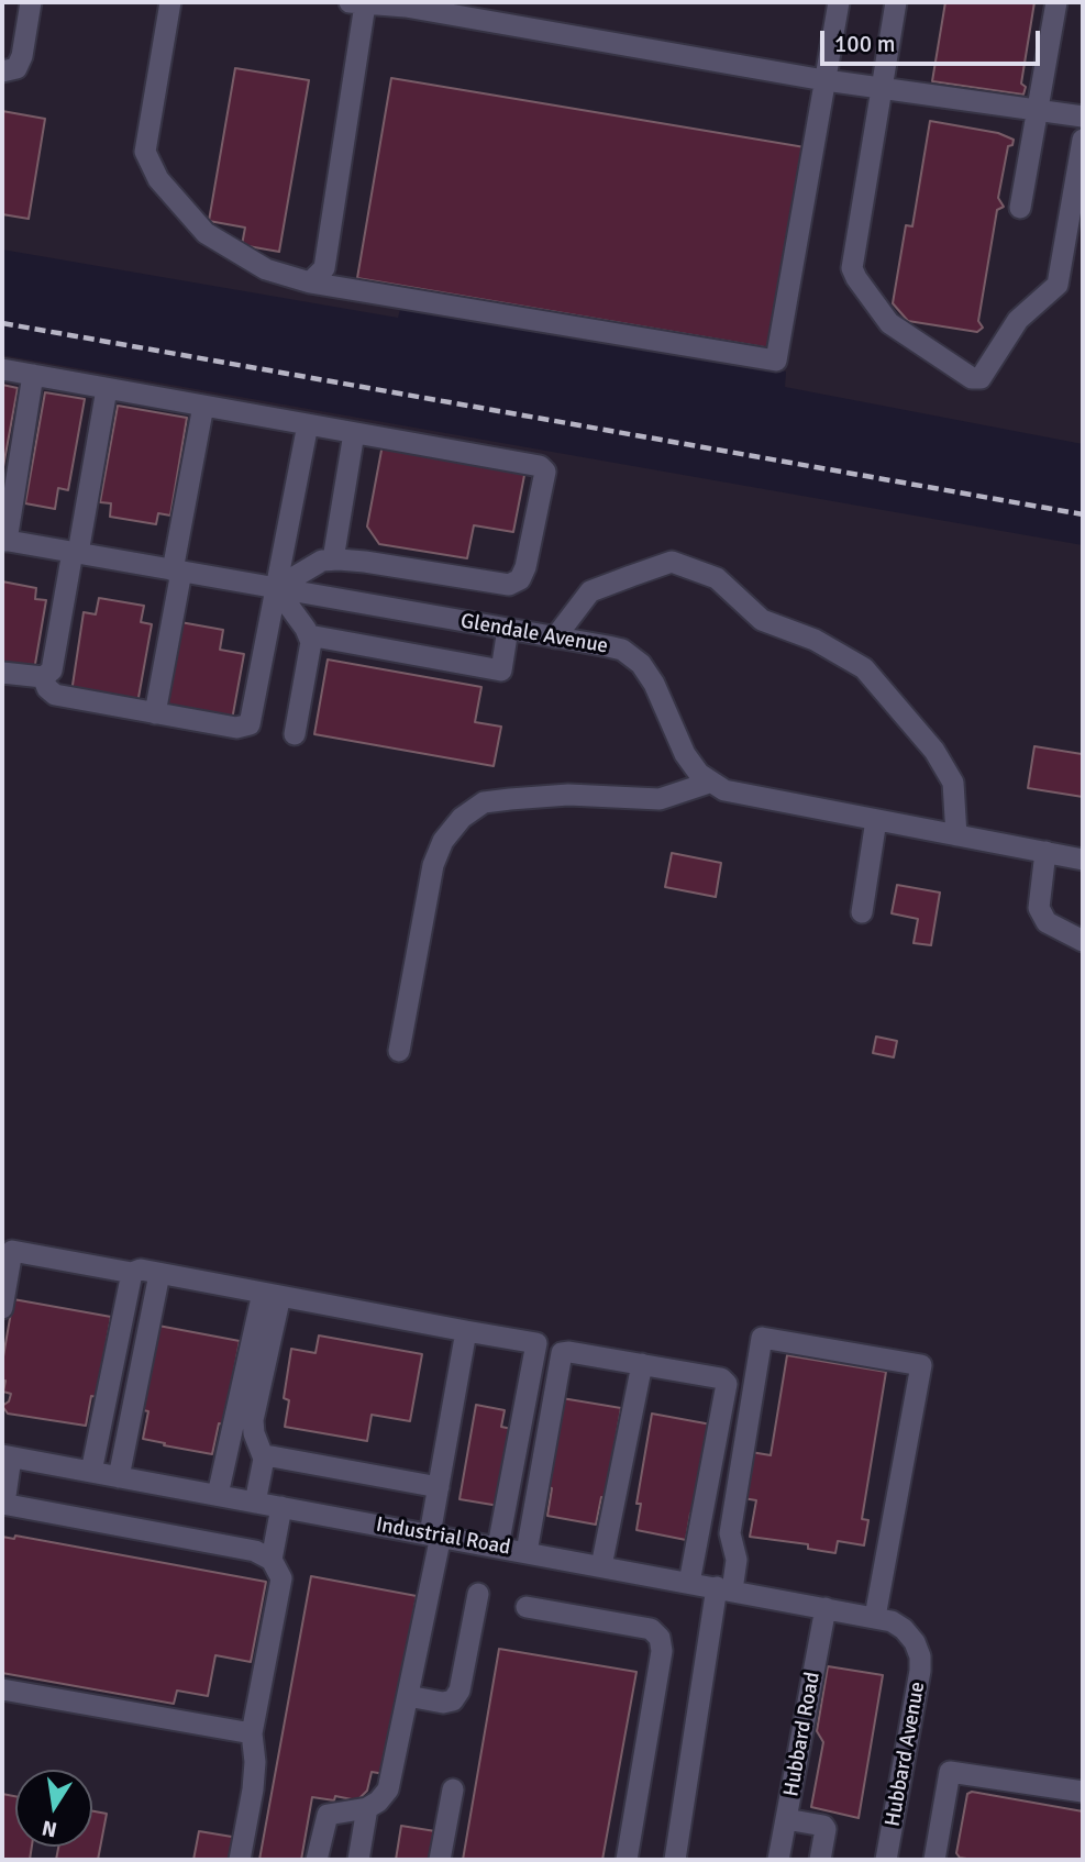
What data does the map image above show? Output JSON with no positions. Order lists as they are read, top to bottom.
{
  "streets": {
    "street": [
      "Glendale Avenue",
      "Industrial Road",
      "Hubbard Road",
      "Hubbard Avenue"
    ]
  },
  "crossings": [
    ["Industrial Road", "Hubbard Road"],
    ["Industrial Road", "Hubbard Avenue"]
  ],
  "scale_bar": "100 m",
  "north": "bottom"
}
